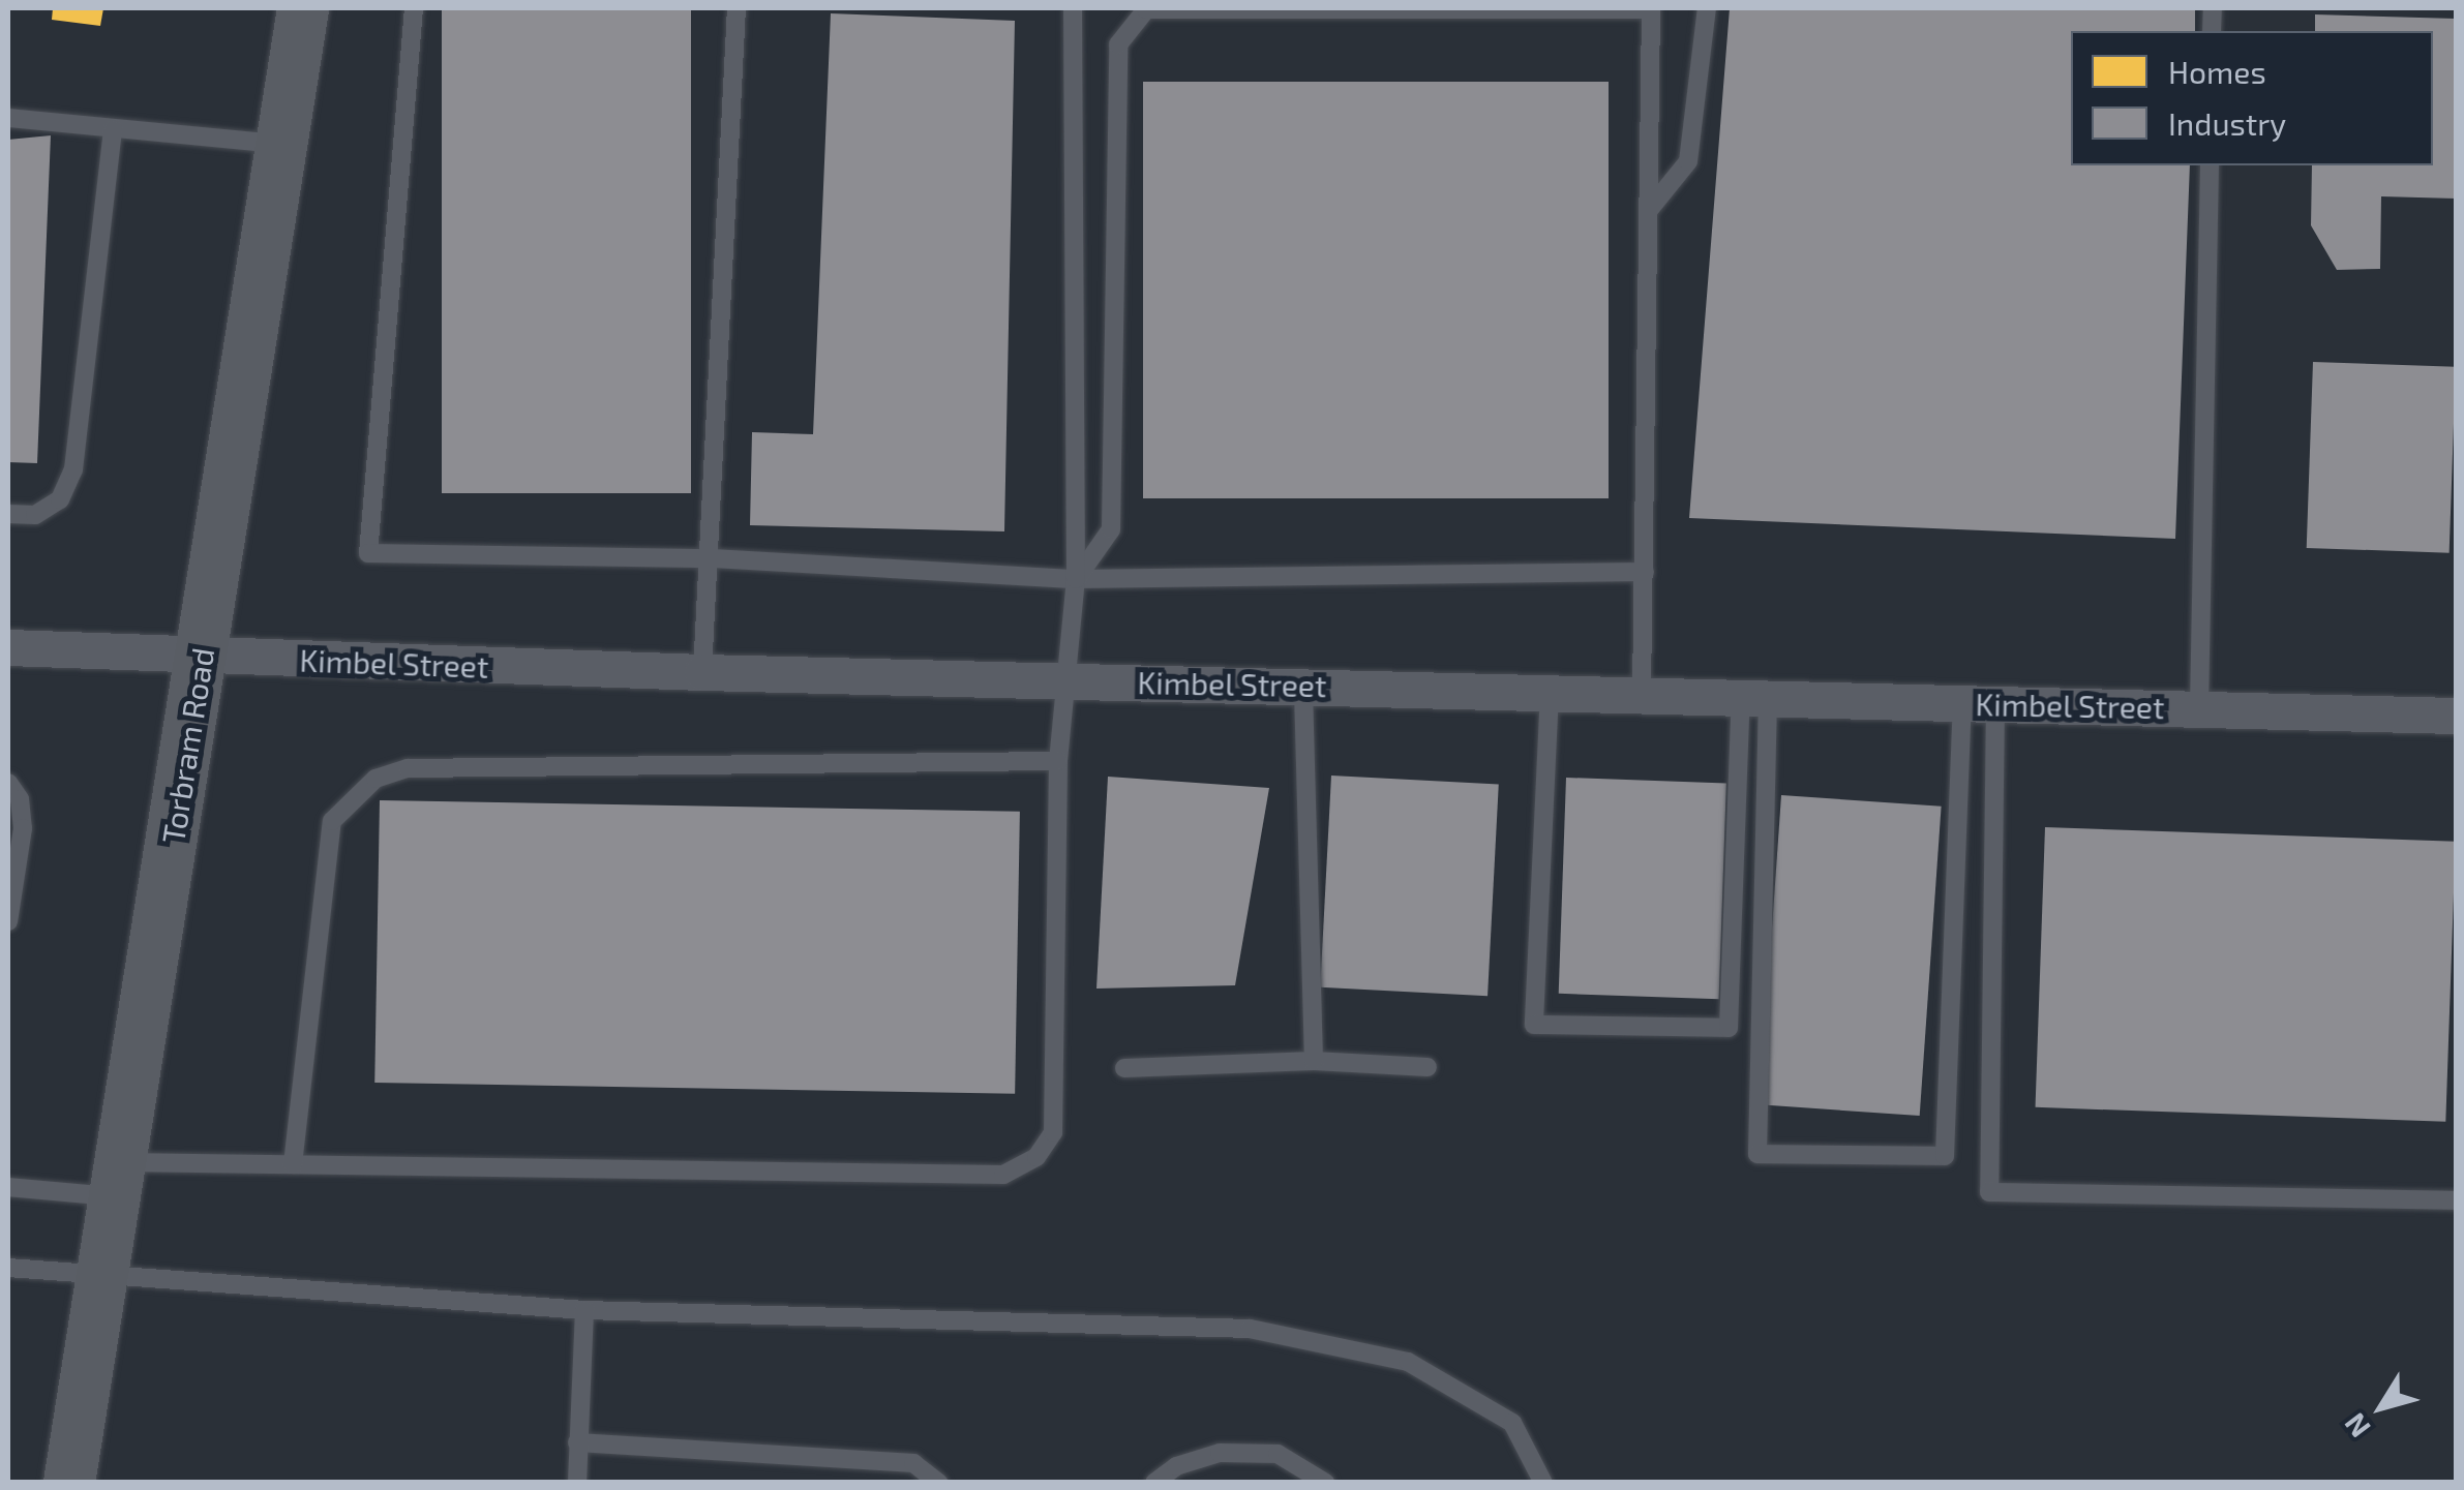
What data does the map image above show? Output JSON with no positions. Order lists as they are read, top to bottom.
{
  "streets": {
    "main road": ["Torbram Road"],
    "street": ["Kimbel Street"]
  },
  "crossings": [
    ["Kimbel Street", "Torbram Road"]
  ],
  "legend": ["Homes", "Industry"],
  "north": "bottom left"
}
